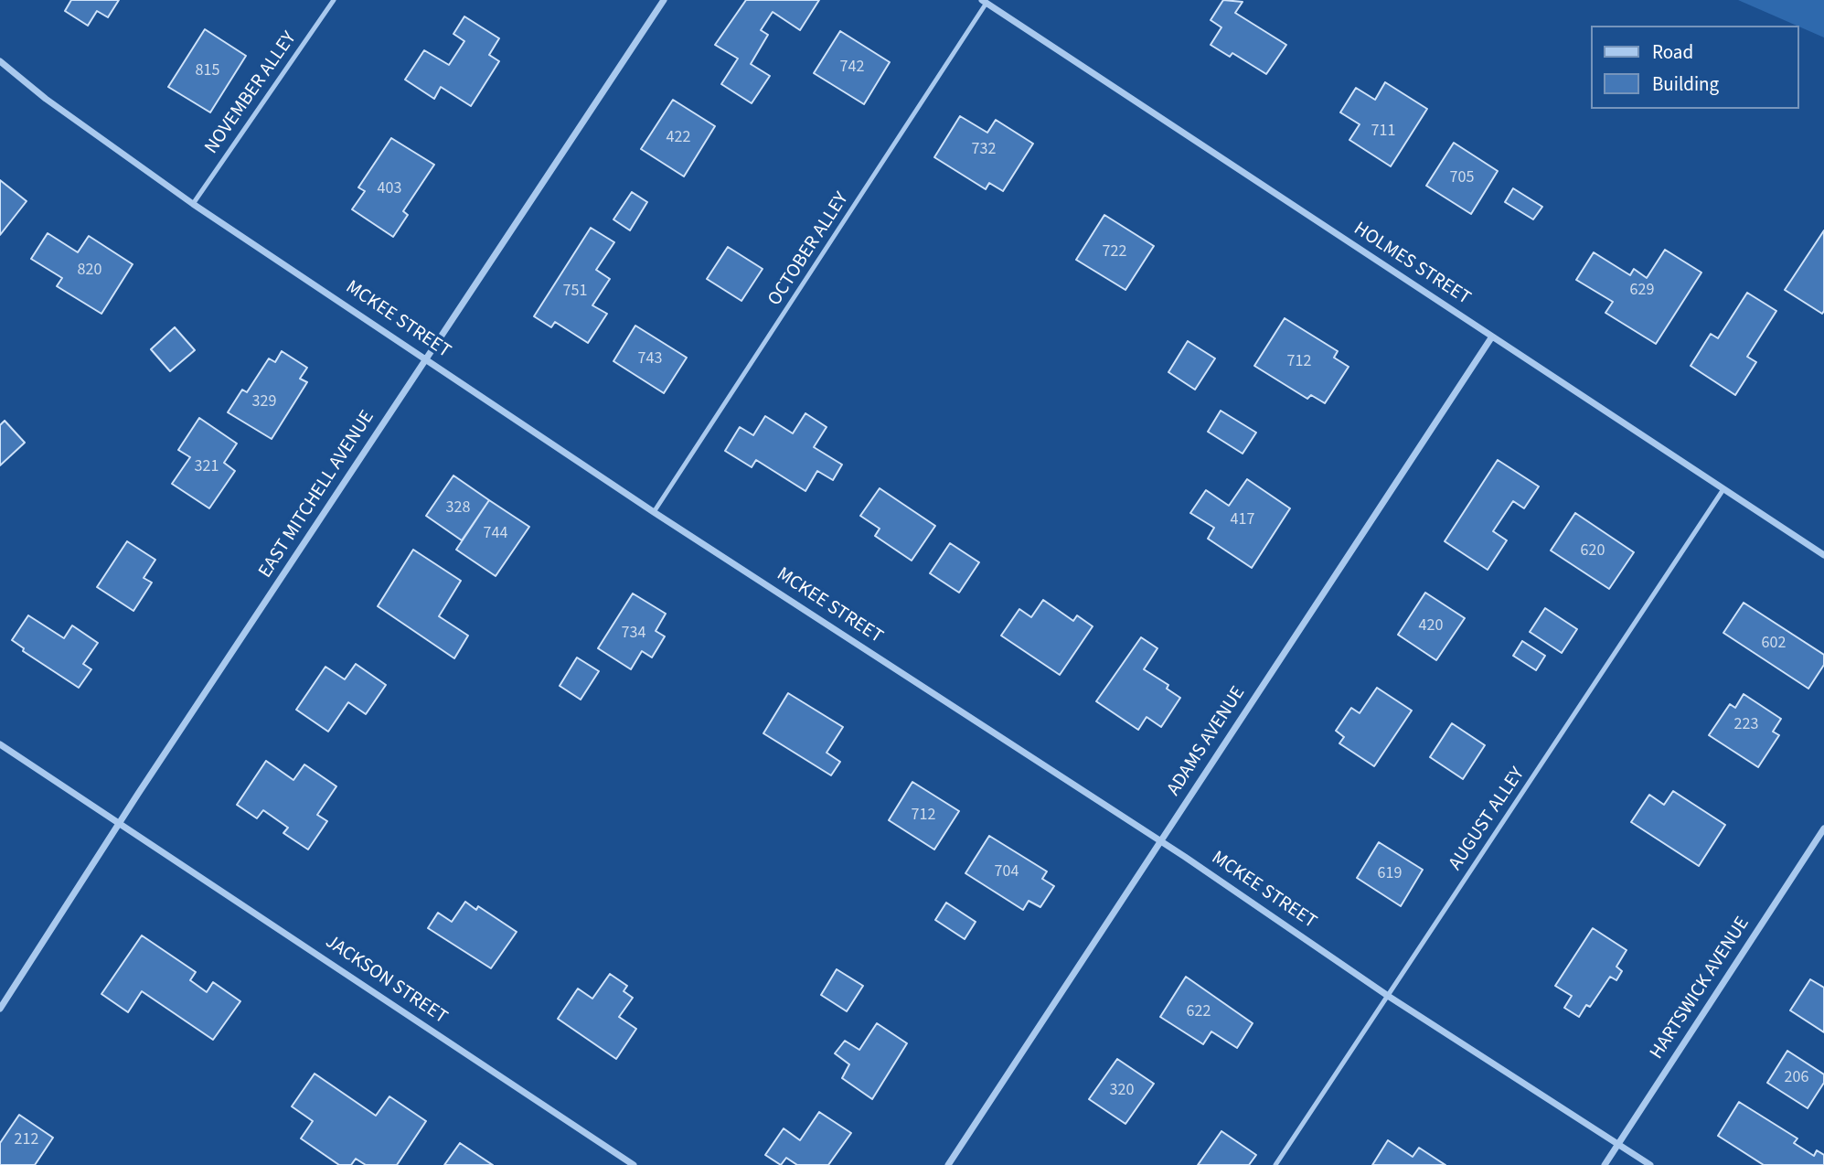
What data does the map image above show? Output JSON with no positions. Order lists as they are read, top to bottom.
{
  "streets": {
    "street": [
      "HOLMES STREET",
      "MCKEE STREET",
      "EAST MITCHELL AVENUE",
      "ADAMS AVENUE",
      "JACKSON STREET",
      "HARTSWICK AVENUE"
    ],
    "lane": ["NOVEMBER ALLEY", "OCTOBER ALLEY", "AUGUST ALLEY"]
  },
  "crossings": [
    ["NOVEMBER ALLEY", "MCKEE STREET"],
    ["OCTOBER ALLEY", "HOLMES STREET"],
    ["OCTOBER ALLEY", "MCKEE STREET"],
    ["HOLMES STREET", "ADAMS AVENUE"],
    ["HOLMES STREET", "AUGUST ALLEY"],
    ["MCKEE STREET", "EAST MITCHELL AVENUE"],
    ["MCKEE STREET", "ADAMS AVENUE"],
    ["MCKEE STREET", "AUGUST ALLEY"],
    ["MCKEE STREET", "HARTSWICK AVENUE"],
    ["EAST MITCHELL AVENUE", "JACKSON STREET"]
  ],
  "house_numbers": [
    "742",
    "815",
    "711",
    "422",
    "732",
    "705",
    "403",
    "722",
    "820",
    "629",
    "751",
    "743",
    "712",
    "329",
    "321",
    "328",
    "417",
    "744",
    "620",
    "420",
    "734",
    "602",
    "223",
    "712",
    "704",
    "619",
    "622",
    "206",
    "320",
    "212"
  ],
  "legend": ["Road", "Building"]
}
